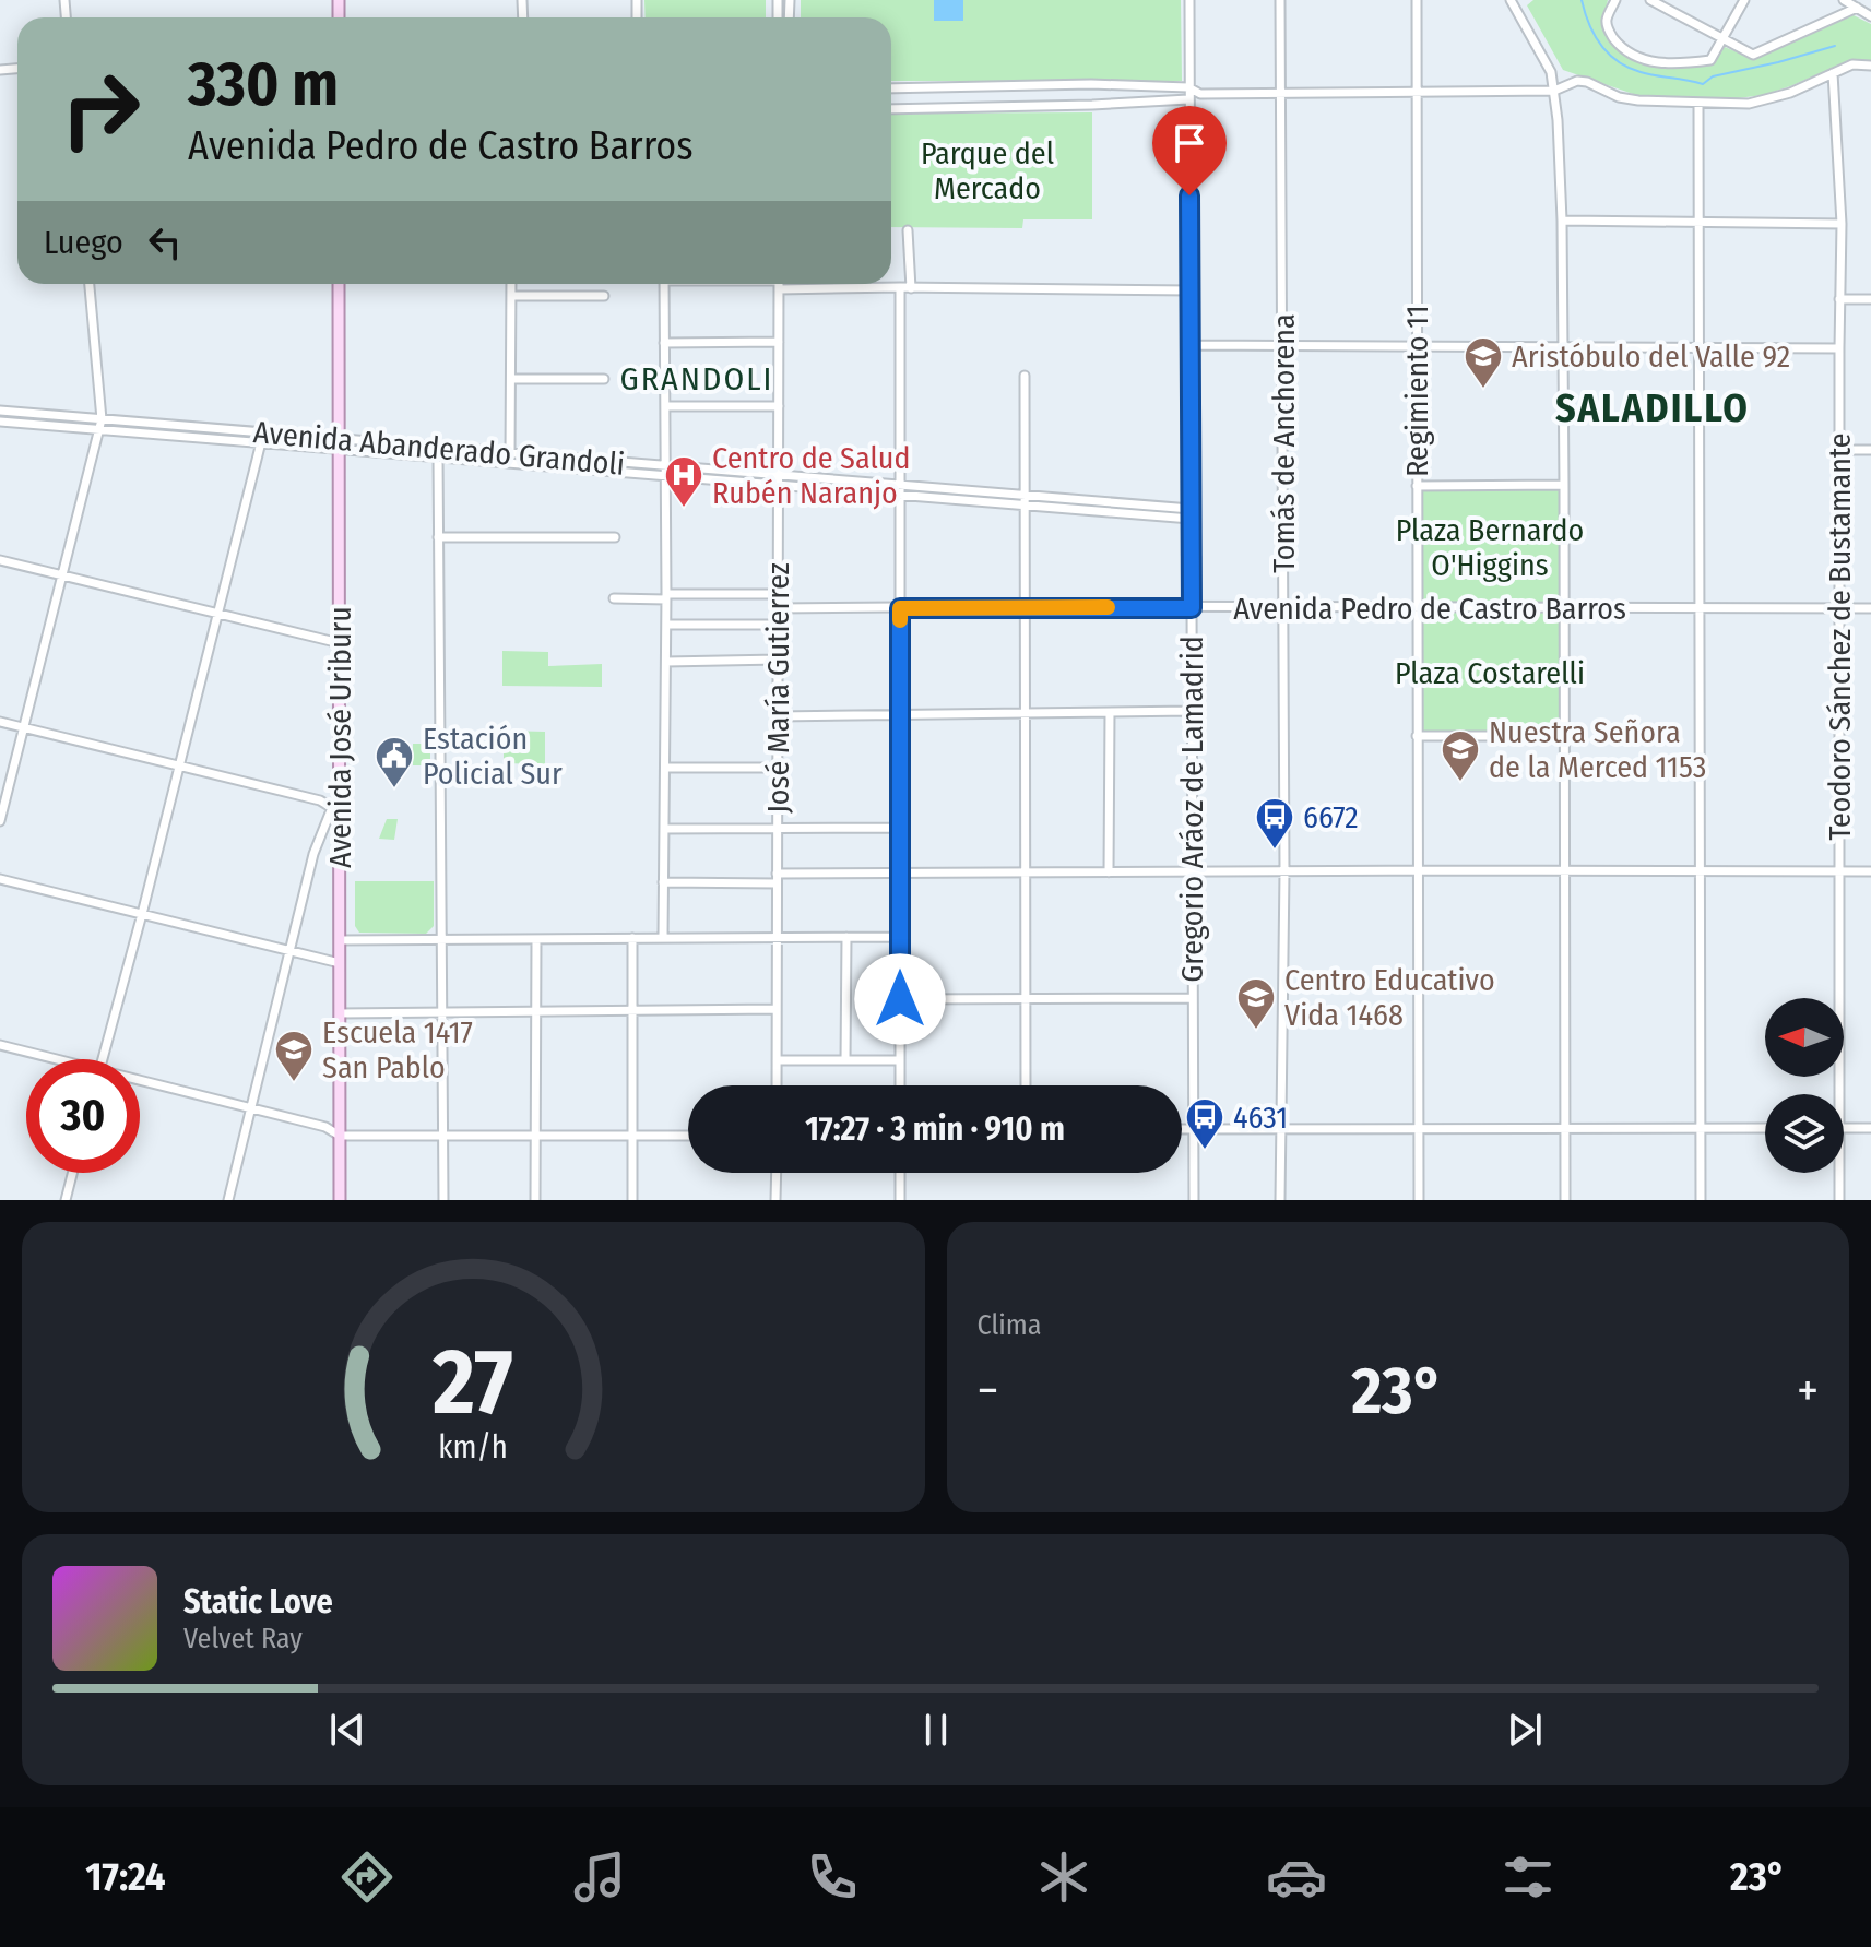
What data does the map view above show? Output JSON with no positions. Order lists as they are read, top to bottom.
{
  "streets": {
    "main road": ["Avenida José Uriburu"],
    "street": [
      "Regimiento 11",
      "Tomás de Anchorena",
      "Avenida Abanderado Grandoli",
      "Avenida Pedro de Castro Barros",
      "Teodoro Sánchez de Bustamante",
      "José María Gutierrez",
      "Gregorio Aráoz de Lamadrid"
    ]
  },
  "crossings": [
    ["Regimiento 11", "Avenida Pedro de Castro Barros"],
    ["Tomás de Anchorena", "Avenida Pedro de Castro Barros"],
    ["Avenida Abanderado Grandoli", "José María Gutierrez"],
    ["Avenida Abanderado Grandoli", "Avenida José Uriburu"],
    ["Avenida Abanderado Grandoli", "Gregorio Aráoz de Lamadrid"],
    ["Avenida Pedro de Castro Barros", "Teodoro Sánchez de Bustamante"],
    ["Avenida Pedro de Castro Barros", "José María Gutierrez"],
    ["Avenida Pedro de Castro Barros", "Gregorio Aráoz de Lamadrid"]
  ],
  "districts": ["GRANDOLI", "SALADILLO"],
  "parks": ["Parque del Mercado", "Plaza Bernardo O'Higgins", "Plaza Costarelli"],
  "places": {
    "school or university": [
      "Aristóbulo del Valle 92",
      "Nuestra Señora de la Merced 1153",
      "Centro Educativo Vida 1468",
      "Escuela 1417 San Pablo"
    ],
    "hospital": ["Centro de Salud Rubén Naranjo"],
    "public building": ["Estación Policial Sur"],
    "bus stop": ["6672", "4631"]
  },
  "north": "left",
  "page": {
    "turn": ["330 m", "Avenida Pedro de Castro Barros"],
    "then": "Luego",
    "limit": "30",
    "trip": "17:27 · 3 min · 910 m",
    "tile": "Clima",
    "heat": ["−", "23°", "+"],
    "song": ["Static Love", "Velvet Ray"],
    "tabs": ["17:24", "23°"],
    "gauge": ["27", "km/h"]
  }
}
